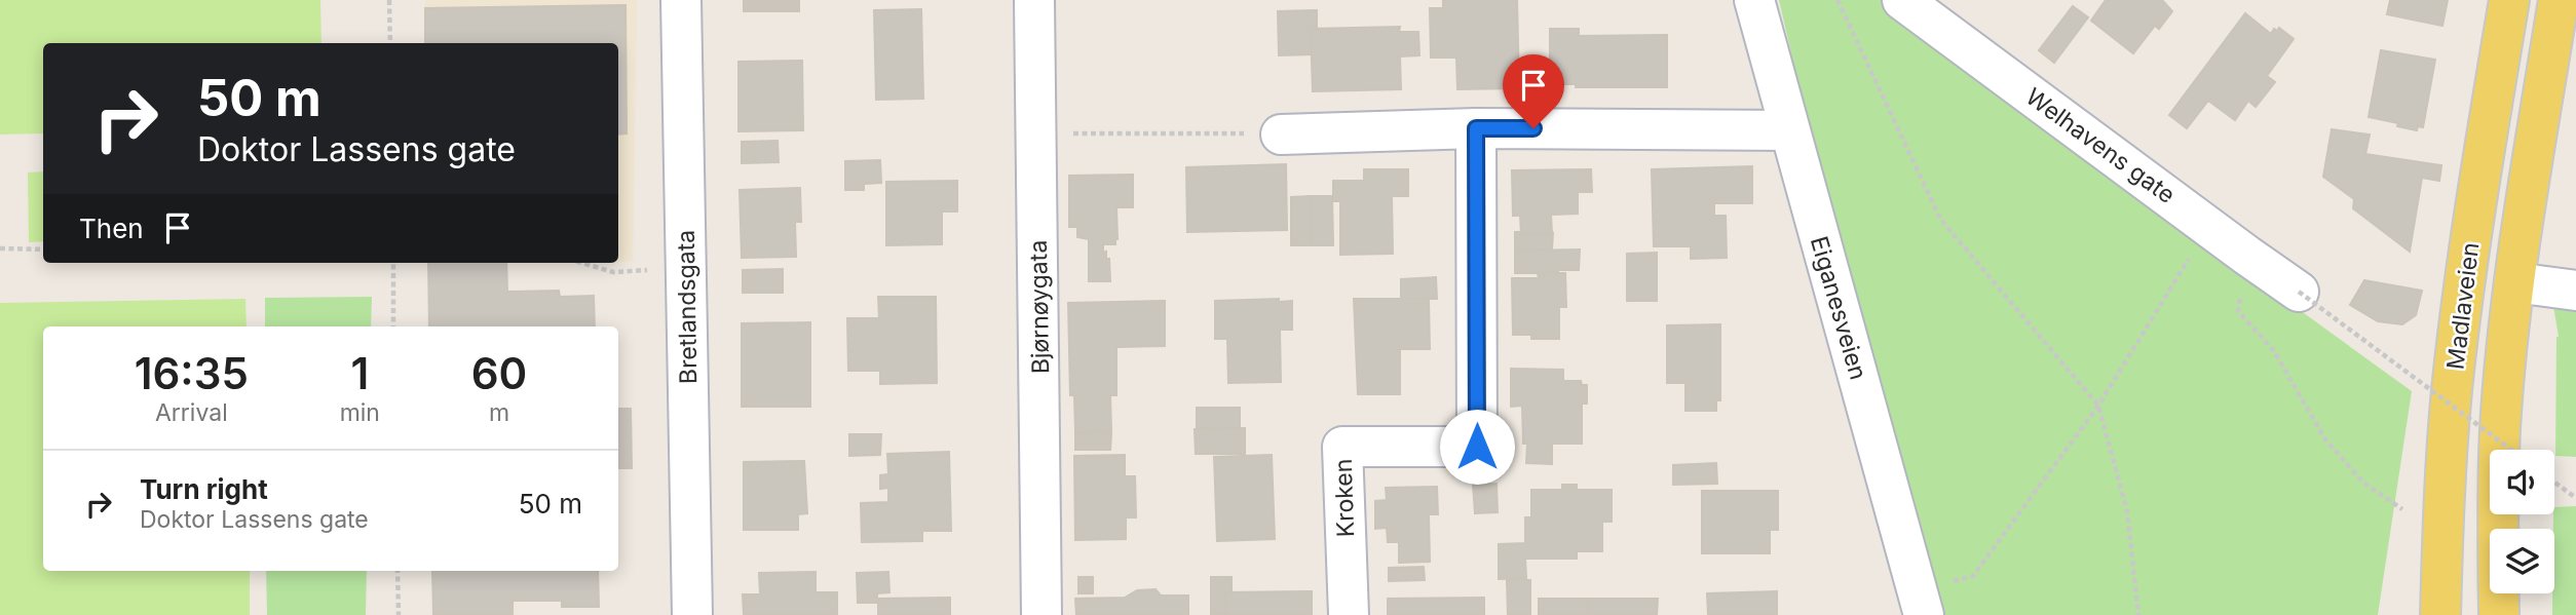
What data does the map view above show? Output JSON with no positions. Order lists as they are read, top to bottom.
{
  "streets": {
    "main road": ["Madlaveien"],
    "street": [
      "Welhavens gate",
      "Bretlandsgata",
      "Bjørnøygata",
      "Eiganesveien",
      "Kroken"
    ]
  },
  "page": {
    "turn": ["50 m", "Doktor Lassens gate"],
    "then": "Then",
    "eta": [
      "16:35",
      "Arrival",
      "1",
      "min",
      "60",
      "m"
    ],
    "list": [
      {
        "name": "Turn right",
        "note": "Doktor Lassens gate",
        "value": "50 m"
      }
    ]
  }
}
